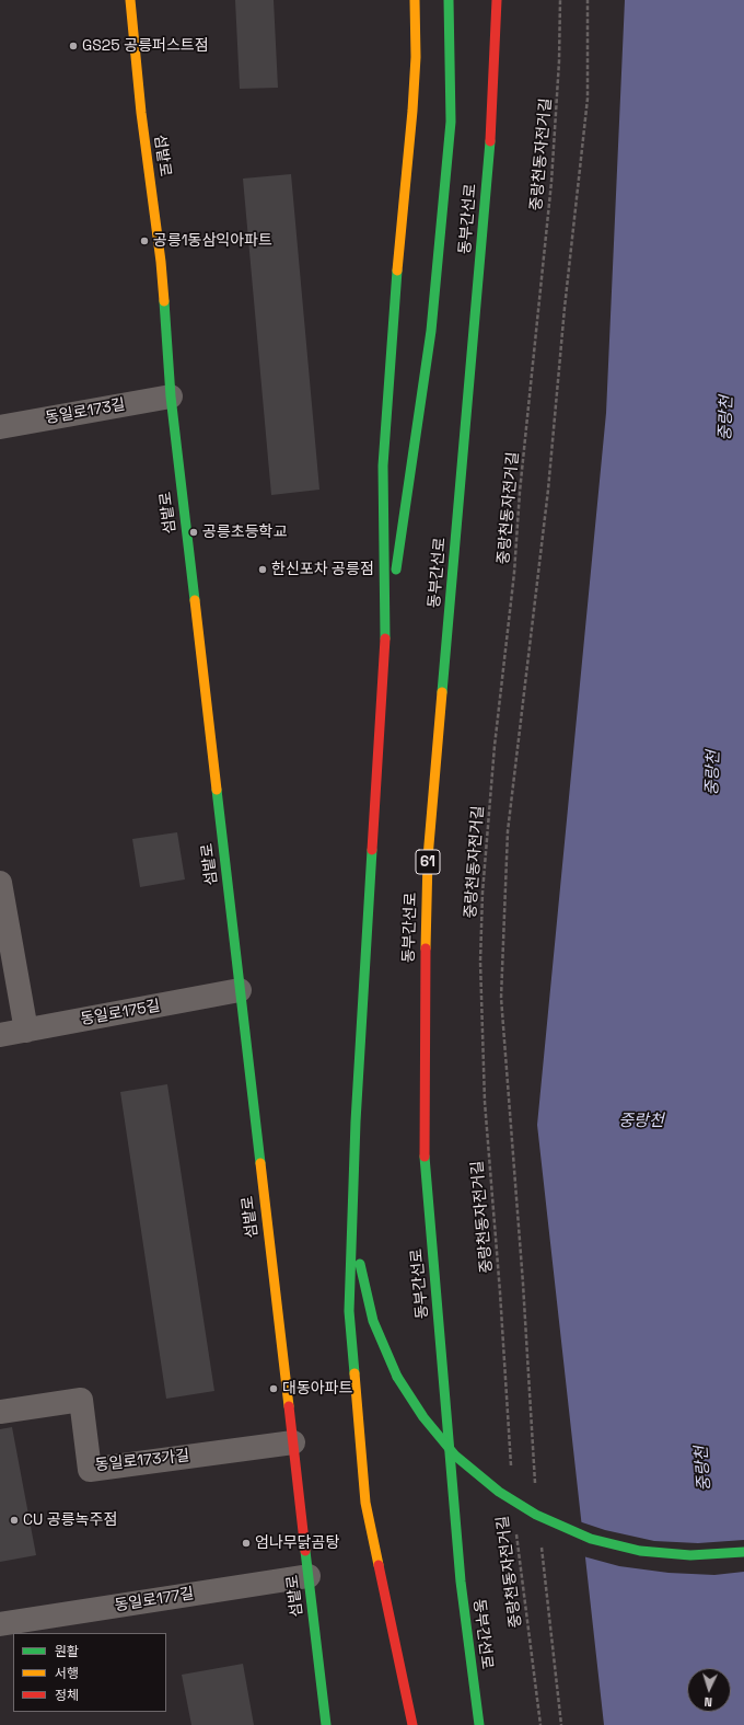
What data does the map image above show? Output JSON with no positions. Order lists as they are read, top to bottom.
{
  "streets": {
    "main road": ["섬밭로", "동부간선로", "61"],
    "street": [
      "동일로173길",
      "동일로175길",
      "동일로173가길",
      "동일로177길"
    ],
    "path": ["중랑천동자전거길"]
  },
  "crossings": [
    ["섬밭로", "동일로173길"],
    ["섬밭로", "동일로175길"],
    ["섬밭로", "동일로173가길"],
    ["섬밭로", "동일로177길"]
  ],
  "water": ["중랑천"],
  "places": [
    "GS25 공릉퍼스트점",
    "공릉1동삼익아파트",
    "공릉초등학교",
    "한신포차 공릉점",
    "대동아파트",
    "CU 공릉녹주점",
    "엄나무닭곰탕"
  ],
  "legend": ["원활", "서행", "정체"],
  "north": "bottom"
}
